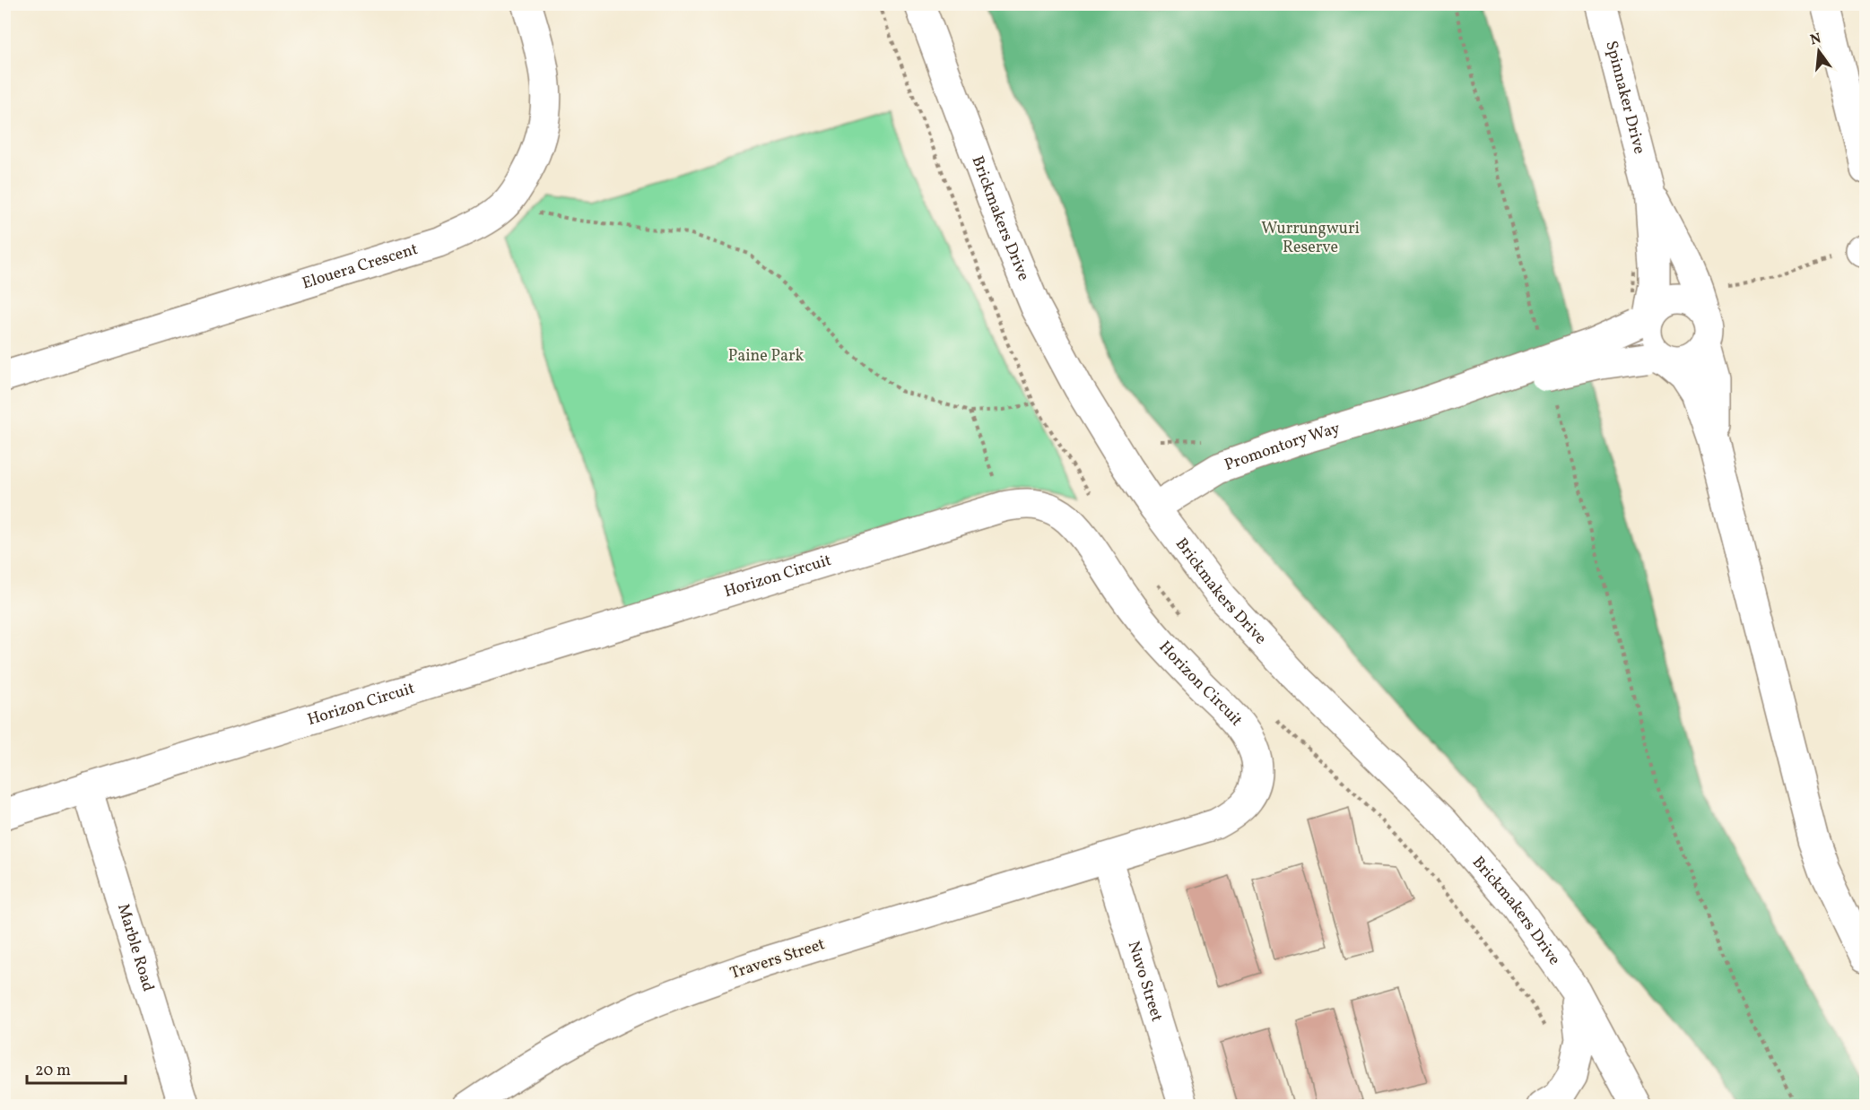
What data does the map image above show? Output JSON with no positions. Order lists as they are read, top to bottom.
{
  "streets": {
    "street": [
      "Spinnaker Drive",
      "Brickmakers Drive",
      "Elouera Crescent",
      "Promontory Way",
      "Horizon Circuit",
      "Marble Road",
      "Travers Street",
      "Nuvo Street"
    ]
  },
  "crossings": [
    ["Spinnaker Drive", "Promontory Way"],
    ["Brickmakers Drive", "Promontory Way"],
    ["Horizon Circuit", "Marble Road"],
    ["Horizon Circuit", "Travers Street"],
    ["Horizon Circuit", "Nuvo Street"],
    ["Travers Street", "Nuvo Street"]
  ],
  "parks": ["Wurrungwuri Reserve", "Paine Park"],
  "scale_bar": "20 m",
  "north": "top"
}
